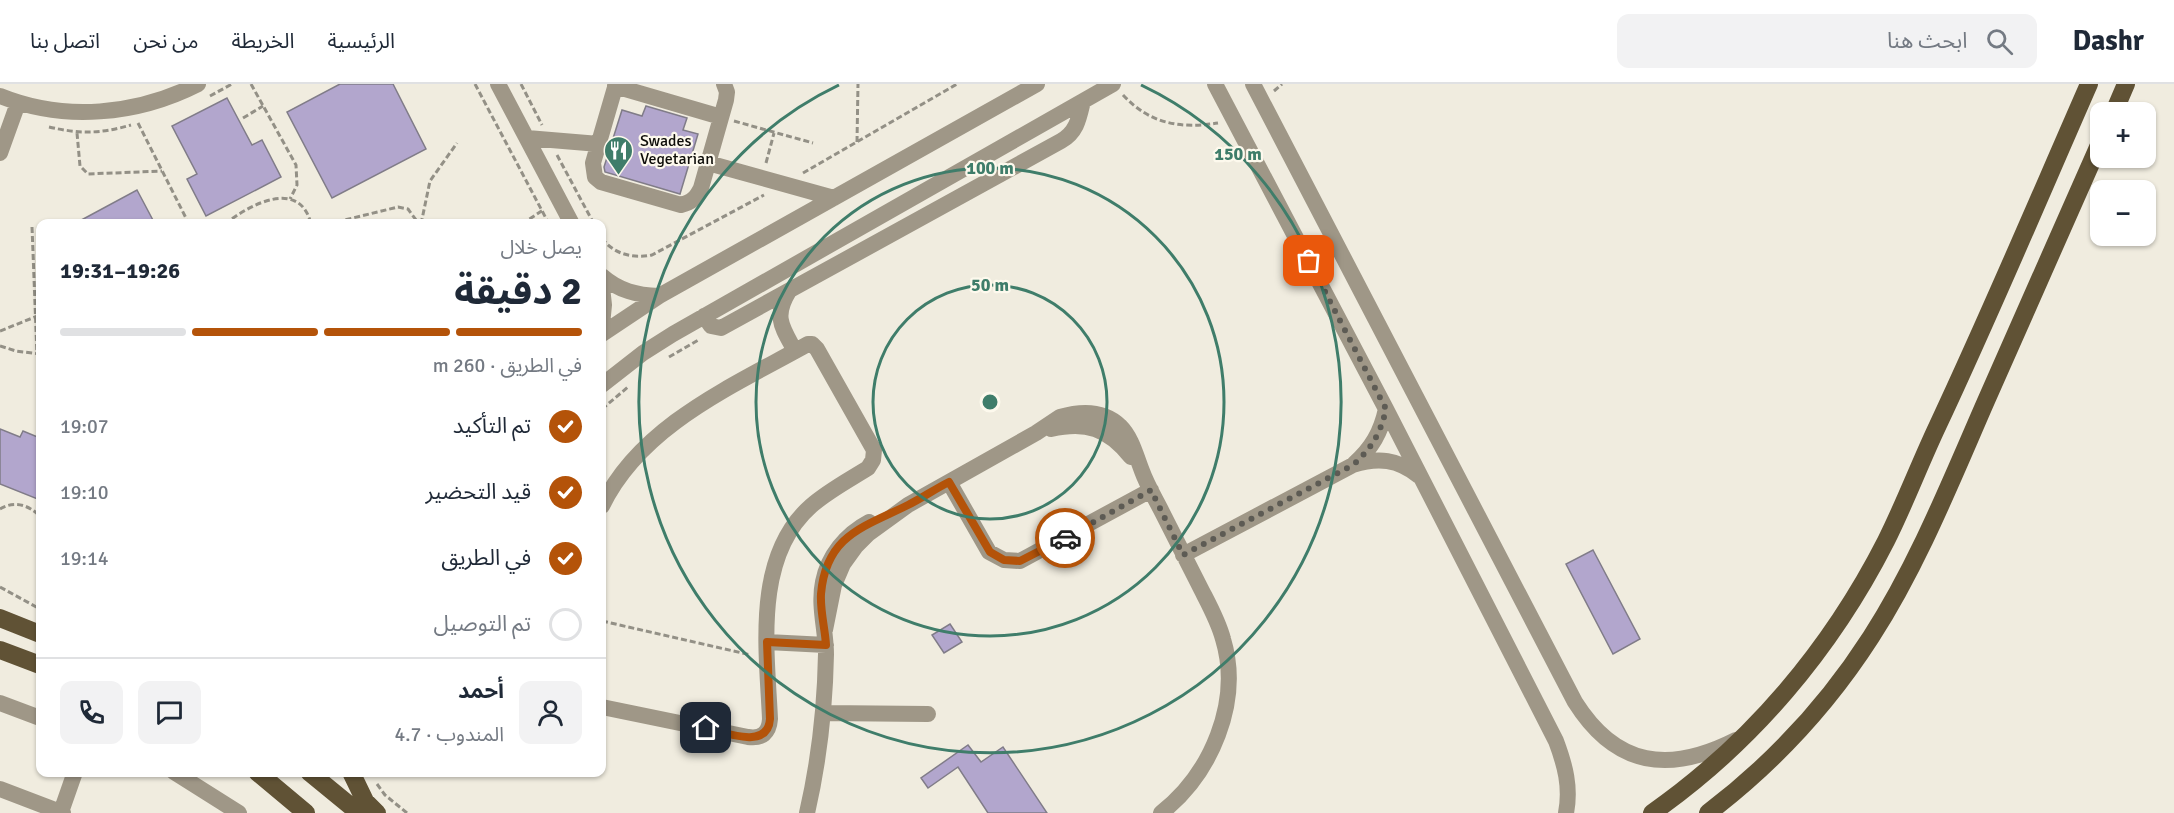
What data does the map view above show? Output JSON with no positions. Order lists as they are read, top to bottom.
{
  "places": {
    "restaurant": ["Swades Vegetarian"]
  },
  "page": {
    "header": "Dashr",
    "search": "ابحث هنا",
    "nav": [
      "الرئيسية",
      "الخريطة",
      "من نحن",
      "اتصل بنا"
    ],
    "map_buttons": ["+", "−"],
    "heading": ["2 دقيقة", "يصل خلال", "19:26–19:31"],
    "panel": ["أحمد", "المندوب · 4.7"],
    "bar": "في الطريق · 260 m",
    "list": [
      ["تم التأكيد", "19:07"],
      ["قيد التحضير", "19:10"],
      ["في الطريق", "19:14"],
      "تم التوصيل"
    ]
  },
  "rings": ["150 m", "100 m", "50 m"]
}
